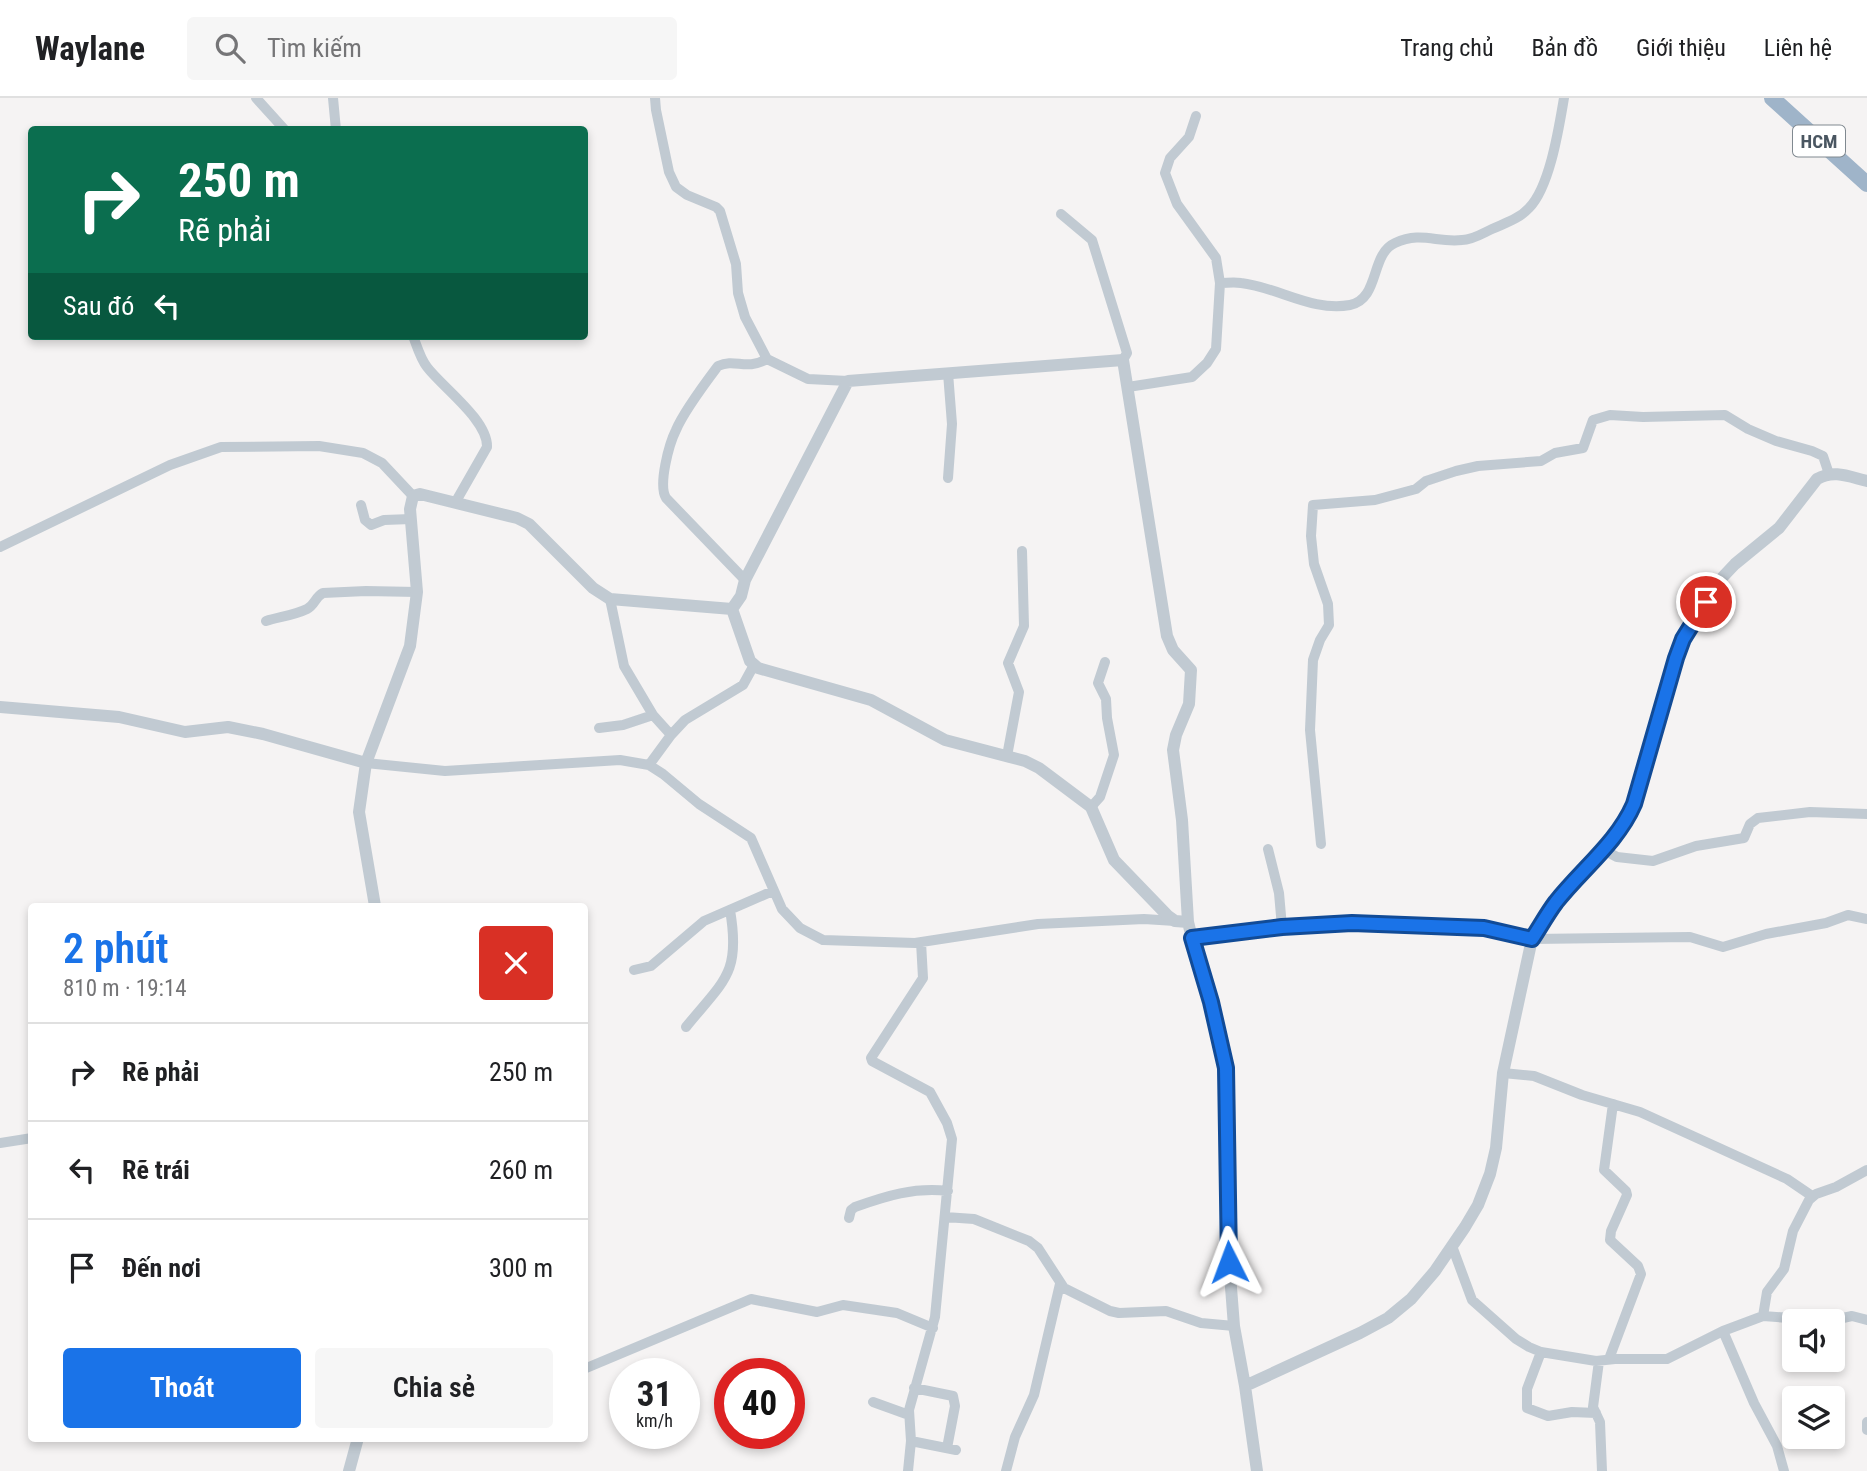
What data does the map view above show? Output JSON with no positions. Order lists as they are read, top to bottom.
{
  "streets": {
    "highway": ["HCM"]
  },
  "page": {
    "header": "Waylane",
    "search": "Tìm kiếm",
    "nav": [
      "Trang chủ",
      "Bản đồ",
      "Giới thiệu",
      "Liên hệ"
    ],
    "turn": ["250 m", "Rẽ phải"],
    "then": "Sau đó",
    "heading": ["2 phút", "810 m · 19:14"],
    "list": [
      {
        "name": "Rẽ phải",
        "value": "250 m"
      },
      {
        "name": "Rẽ trái",
        "value": "260 m"
      },
      {
        "name": "Đến nơi",
        "value": "300 m"
      }
    ],
    "buttons": ["Thoát", "Chia sẻ"],
    "speed": "31 km/h",
    "limit": "40"
  }
}
